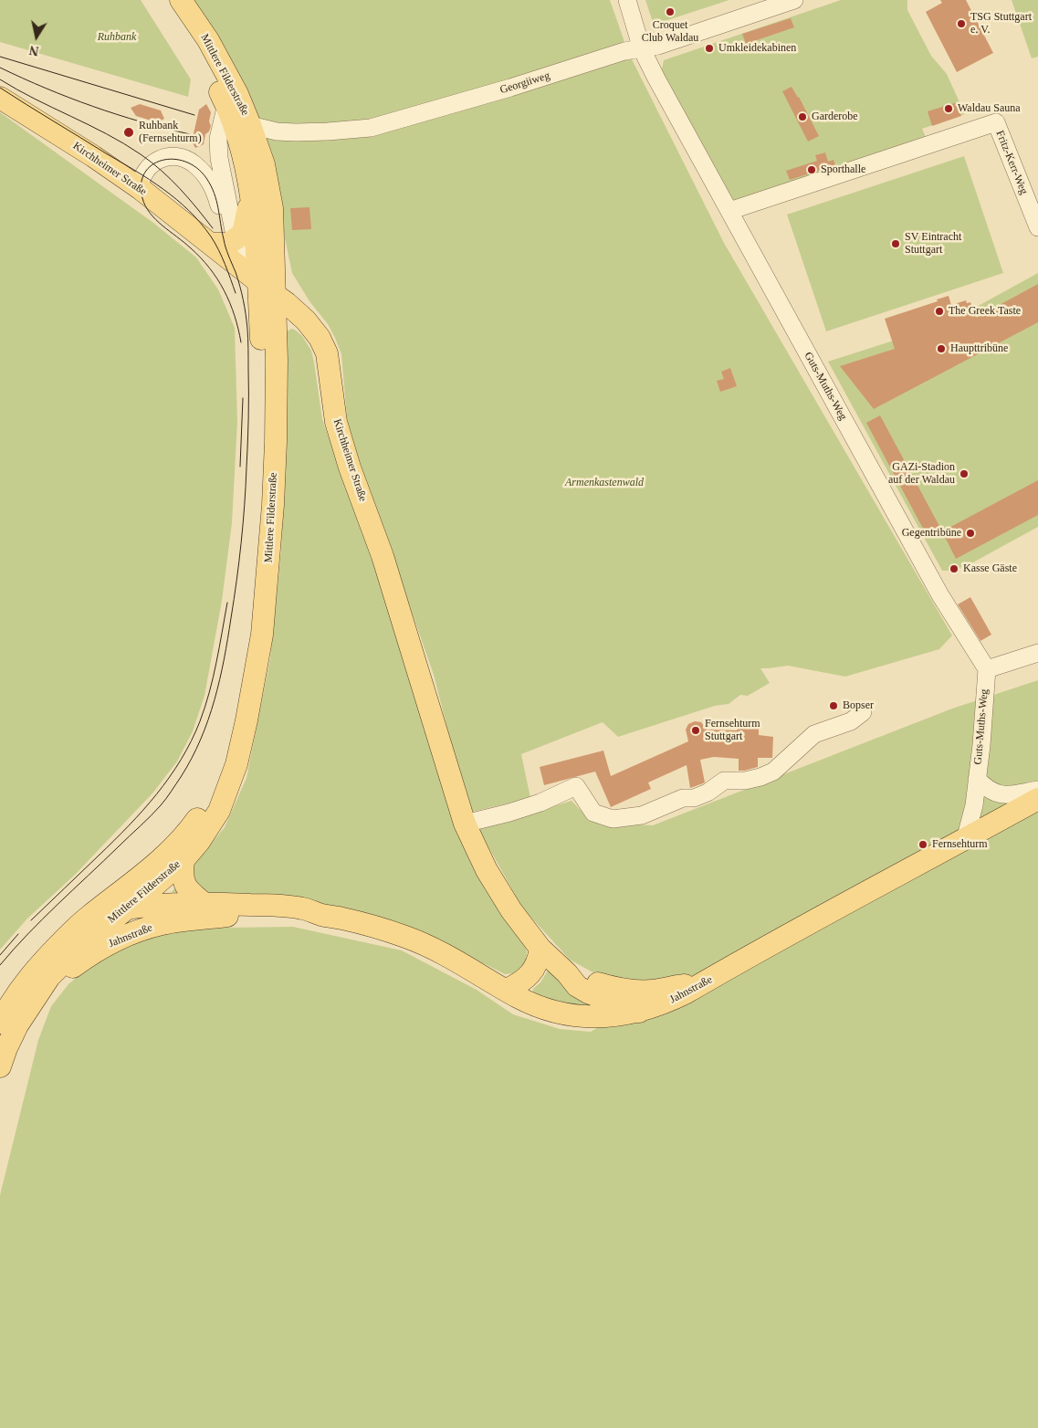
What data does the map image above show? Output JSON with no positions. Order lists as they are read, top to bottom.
{
  "streets": {
    "main road": ["Mittlere Filderstraße", "Kirchheimer Straße", "Jahnstraße"],
    "street": ["Georgiiweg", "Fritz-Kerr-Weg", "Guts-Muths-Weg"]
  },
  "crossings": [
    ["Mittlere Filderstraße", "Georgiiweg"],
    ["Mittlere Filderstraße", "Kirchheimer Straße"],
    ["Mittlere Filderstraße", "Jahnstraße"],
    ["Georgiiweg", "Guts-Muths-Weg"],
    ["Fritz-Kerr-Weg", "Guts-Muths-Weg"],
    ["Kirchheimer Straße", "Jahnstraße"],
    ["Guts-Muths-Weg", "Jahnstraße"]
  ],
  "parks": ["Ruhbank", "Armenkastenwald"],
  "places": [
    "Croquet Club Waldau",
    "TSG Stuttgart e. V.",
    "Umkleidekabinen",
    "Waldau Sauna",
    "Garderobe",
    "Ruhbank (Fernsehturm)",
    "Sporthalle",
    "SV Eintracht Stuttgart",
    "The Greek Taste",
    "Haupttribüne",
    "GAZi-Stadion auf der Waldau",
    "Gegentribüne",
    "Kasse Gäste",
    "Bopser",
    "Fernsehturm Stuttgart",
    "Fernsehturm"
  ],
  "north": "bottom"
}
